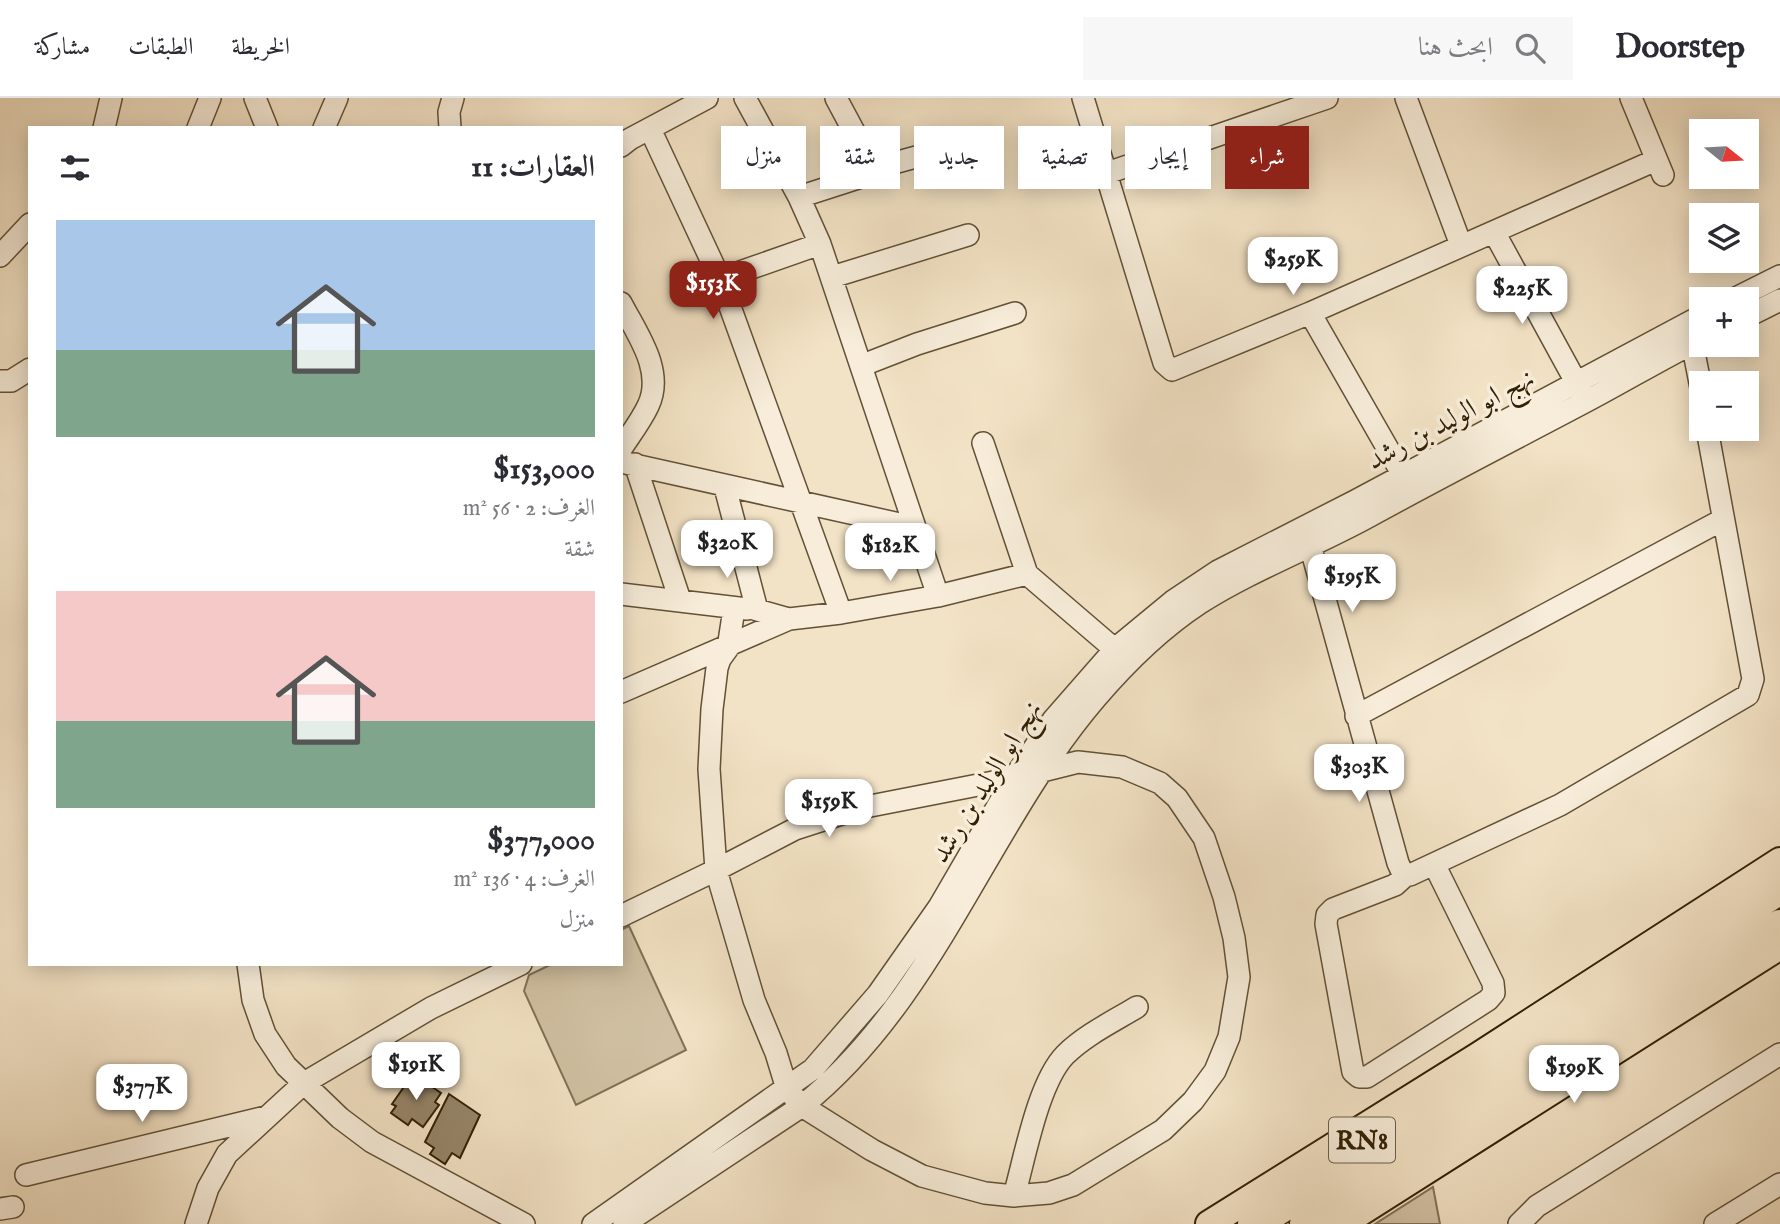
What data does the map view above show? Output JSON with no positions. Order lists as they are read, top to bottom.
{
  "streets": {
    "highway": ["RN8"],
    "street": ["نهج ابو الوليد بن رشد"]
  },
  "north": "right",
  "page": {
    "header": "Doorstep",
    "search": "ابحث هنا",
    "nav": ["الخريطة", "الطبقات", "مشاركة"],
    "map_buttons": ["+", "−"],
    "chip": [
      "شراء",
      "إيجار",
      "تصفية",
      "جديد",
      "شقة",
      "منزل"
    ],
    "heading": "العقارات: 11",
    "list": [
      {
        "name": "$153,000",
        "note": "الغرف: 2 · 56 m² · شقة"
      },
      {
        "name": "$377,000",
        "note": "الغرف: 4 · 136 m² · منزل"
      }
    ],
    "price": [
      "$259K",
      "$153K",
      "$225K",
      "$320K",
      "$182K",
      "$195K",
      "$303K",
      "$159K",
      "$191K",
      "$199K",
      "$377K"
    ]
  }
}
